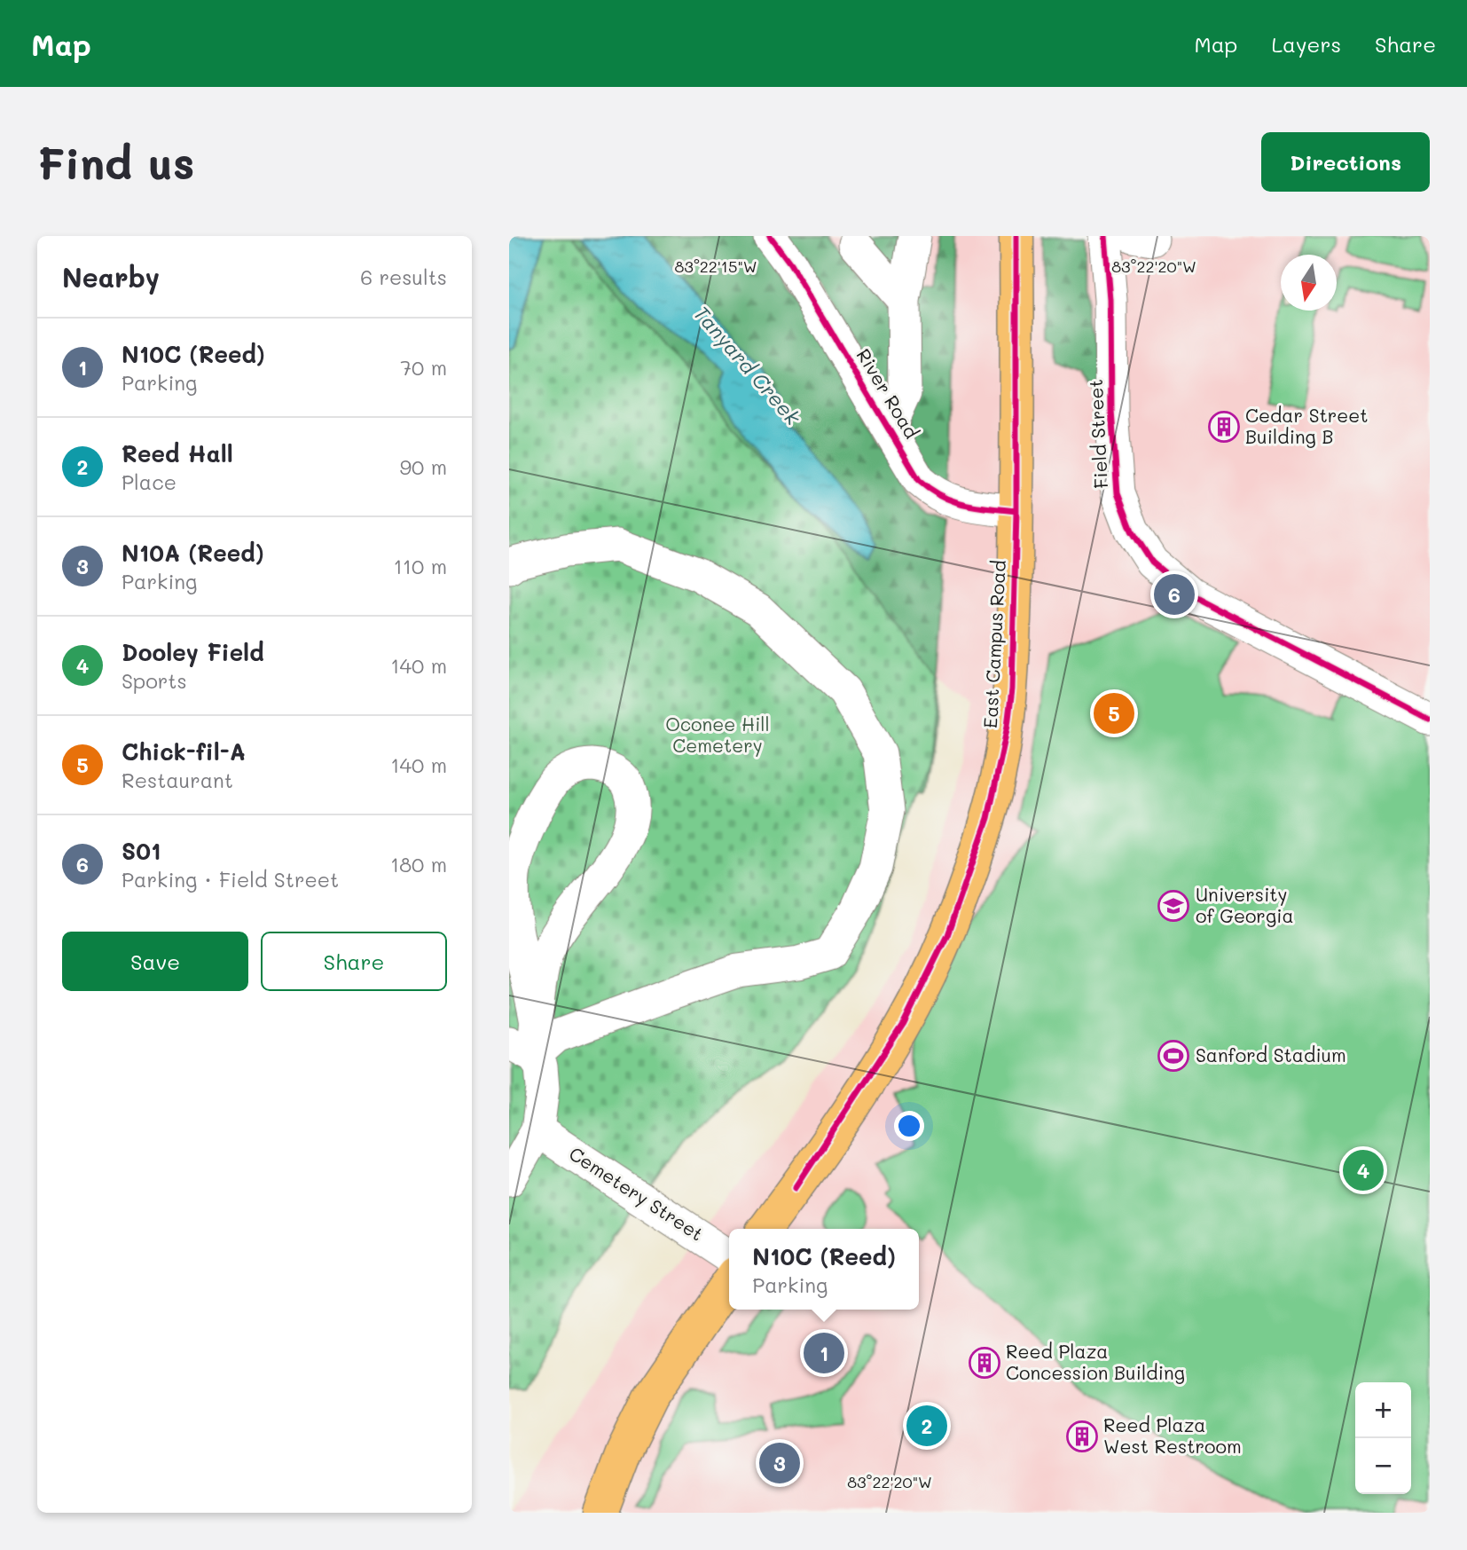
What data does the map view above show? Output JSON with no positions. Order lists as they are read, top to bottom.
{
  "streets": {
    "main road": ["East Campus Road"],
    "street": ["River Road", "Field Street", "Cemetery Street"]
  },
  "crossings": [
    ["River Road", "East Campus Road"]
  ],
  "water": ["Tanyard Creek"],
  "parks": ["Oconee Hill Cemetery"],
  "places": {
    "building": ["Cedar Street Building B", "Reed Plaza Concession Building", "Reed Plaza West Restroom"],
    "school or university": ["University of Georgia"],
    "sports": ["Sanford Stadium"]
  },
  "north": "bottom",
  "page": {
    "header": "Map",
    "nav": ["Map", "Layers", "Share"],
    "buttons": [
      "Directions",
      ["Save", "Share"]
    ],
    "title": "Find us",
    "heading": ["Nearby", "6 results"],
    "list": [
      {
        "mark": "1",
        "name": "N10C (Reed)",
        "note": "Parking",
        "value": "70 m"
      },
      {
        "mark": "2",
        "name": "Reed Hall",
        "note": "Place",
        "value": "90 m"
      },
      {
        "mark": "3",
        "name": "N10A (Reed)",
        "note": "Parking",
        "value": "110 m"
      },
      {
        "mark": "4",
        "name": "Dooley Field",
        "note": "Sports",
        "value": "140 m"
      },
      {
        "mark": "5",
        "name": "Chick-fil-A",
        "note": "Restaurant",
        "value": "140 m"
      },
      {
        "mark": "6",
        "name": "S01",
        "note": "Parking · Field Street",
        "value": "180 m"
      }
    ],
    "pins": [
      "6",
      "5",
      "4",
      "1",
      "2",
      "3"
    ],
    "popup": ["N10C (Reed)", "Parking"],
    "map_buttons": ["+", "−"]
  },
  "coordinates": ["83°22'15\"W", "83°22'20\"W"]
}
